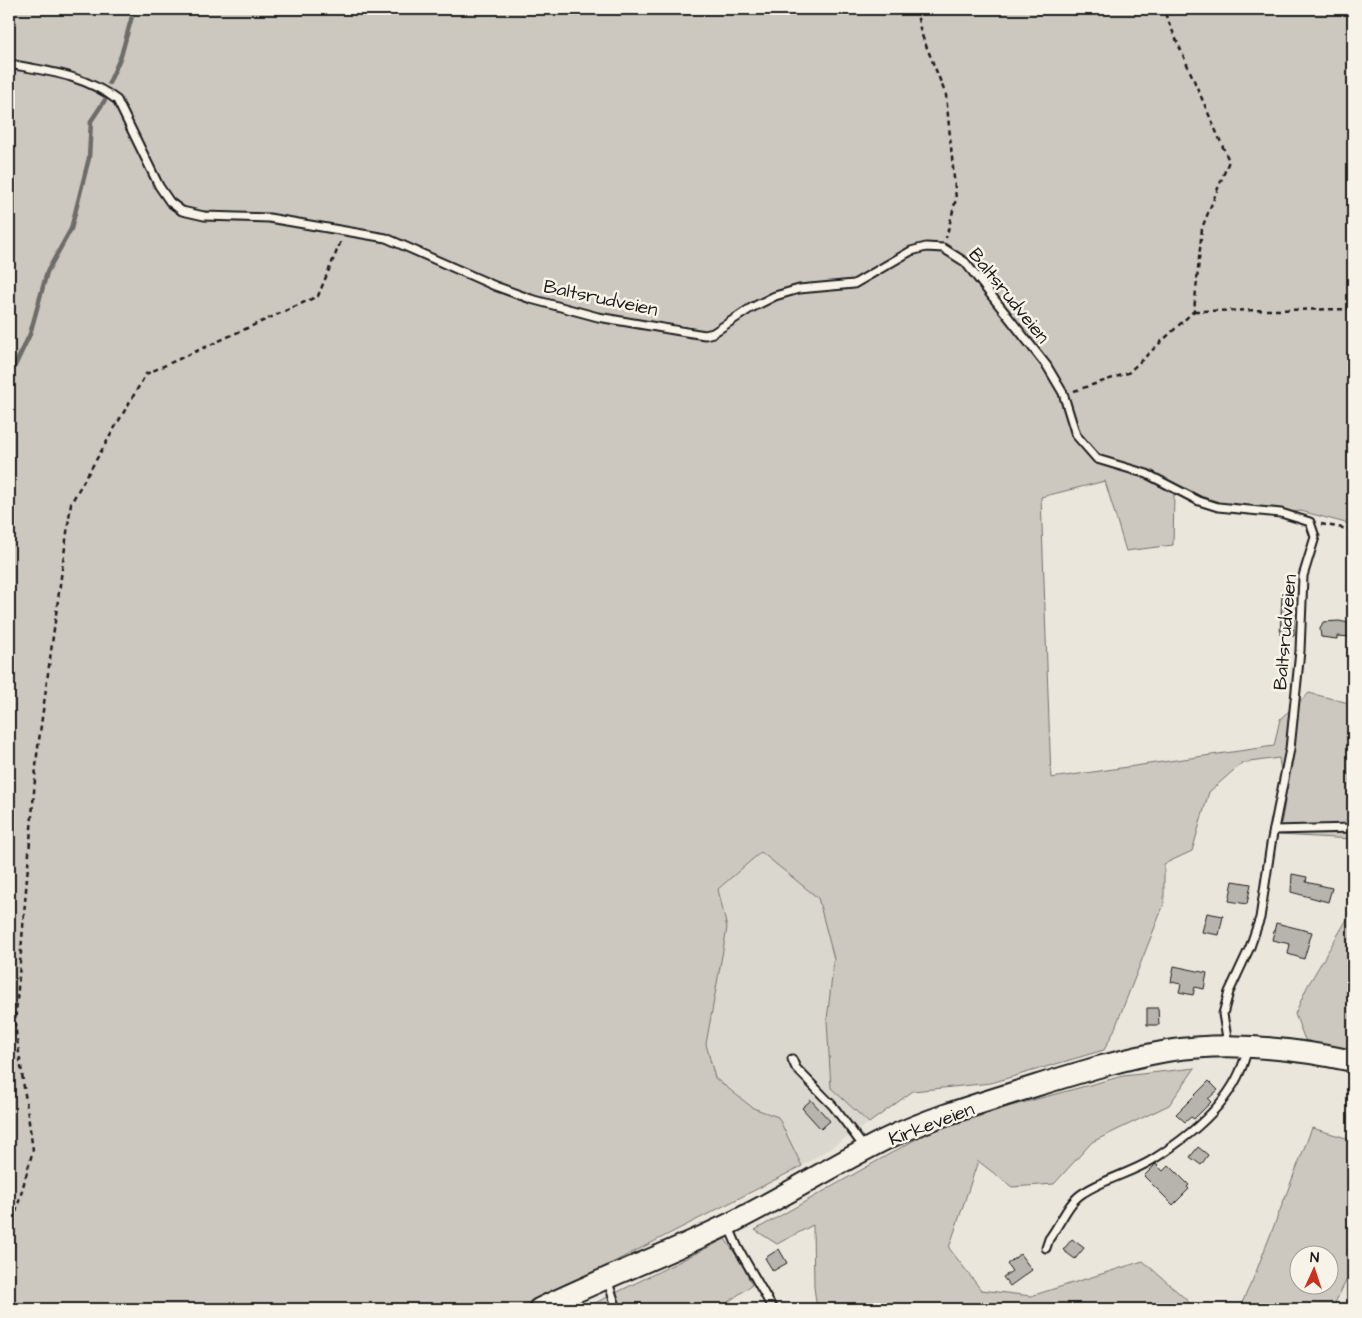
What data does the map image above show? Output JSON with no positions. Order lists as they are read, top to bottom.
{
  "streets": {
    "main road": ["Kirkeveien"],
    "lane": ["Baltsrudveien"]
  },
  "crossings": [
    ["Baltsrudveien", "Kirkeveien"]
  ],
  "north": "top"
}
